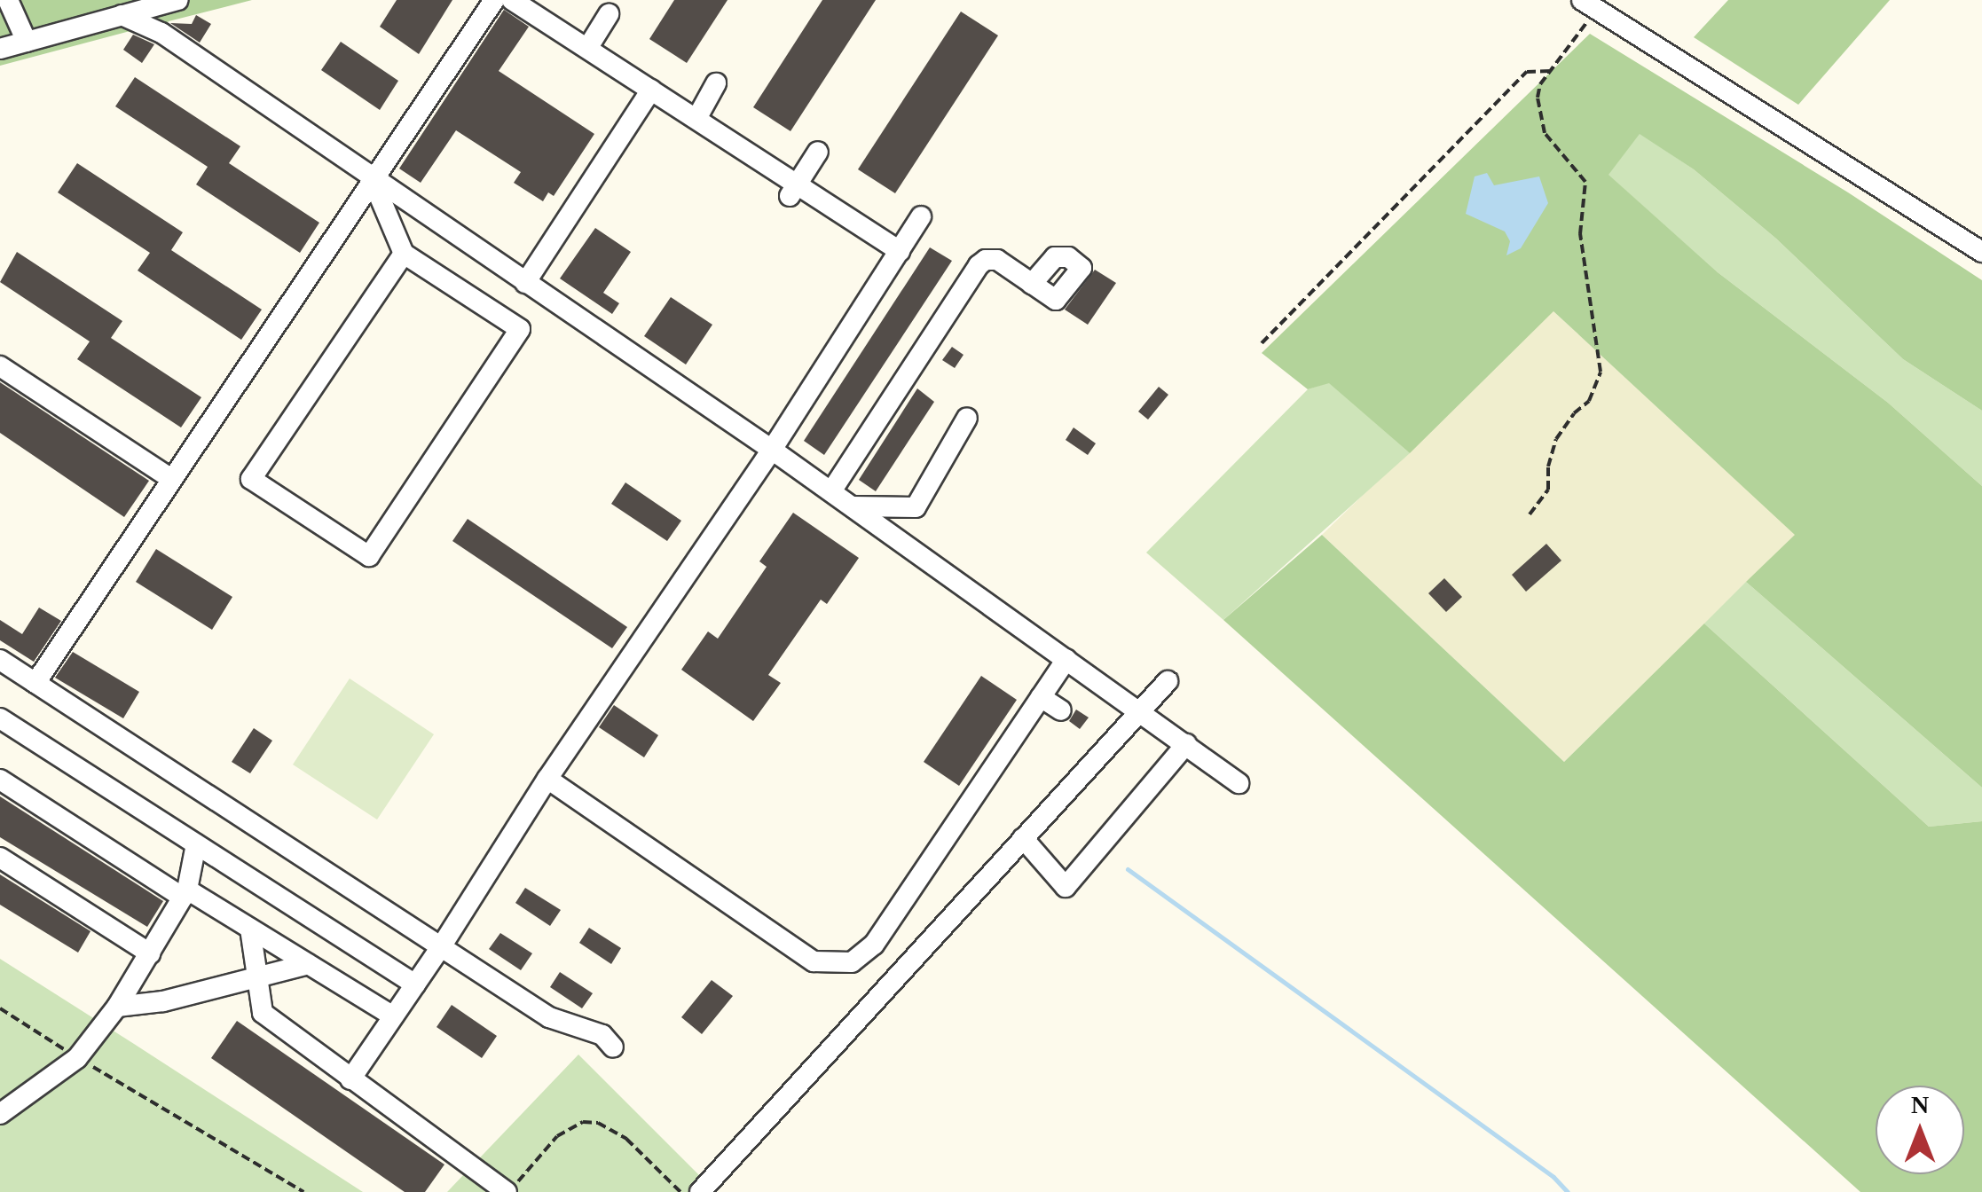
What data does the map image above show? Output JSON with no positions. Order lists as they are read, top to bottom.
{
  "north": "top"
}
